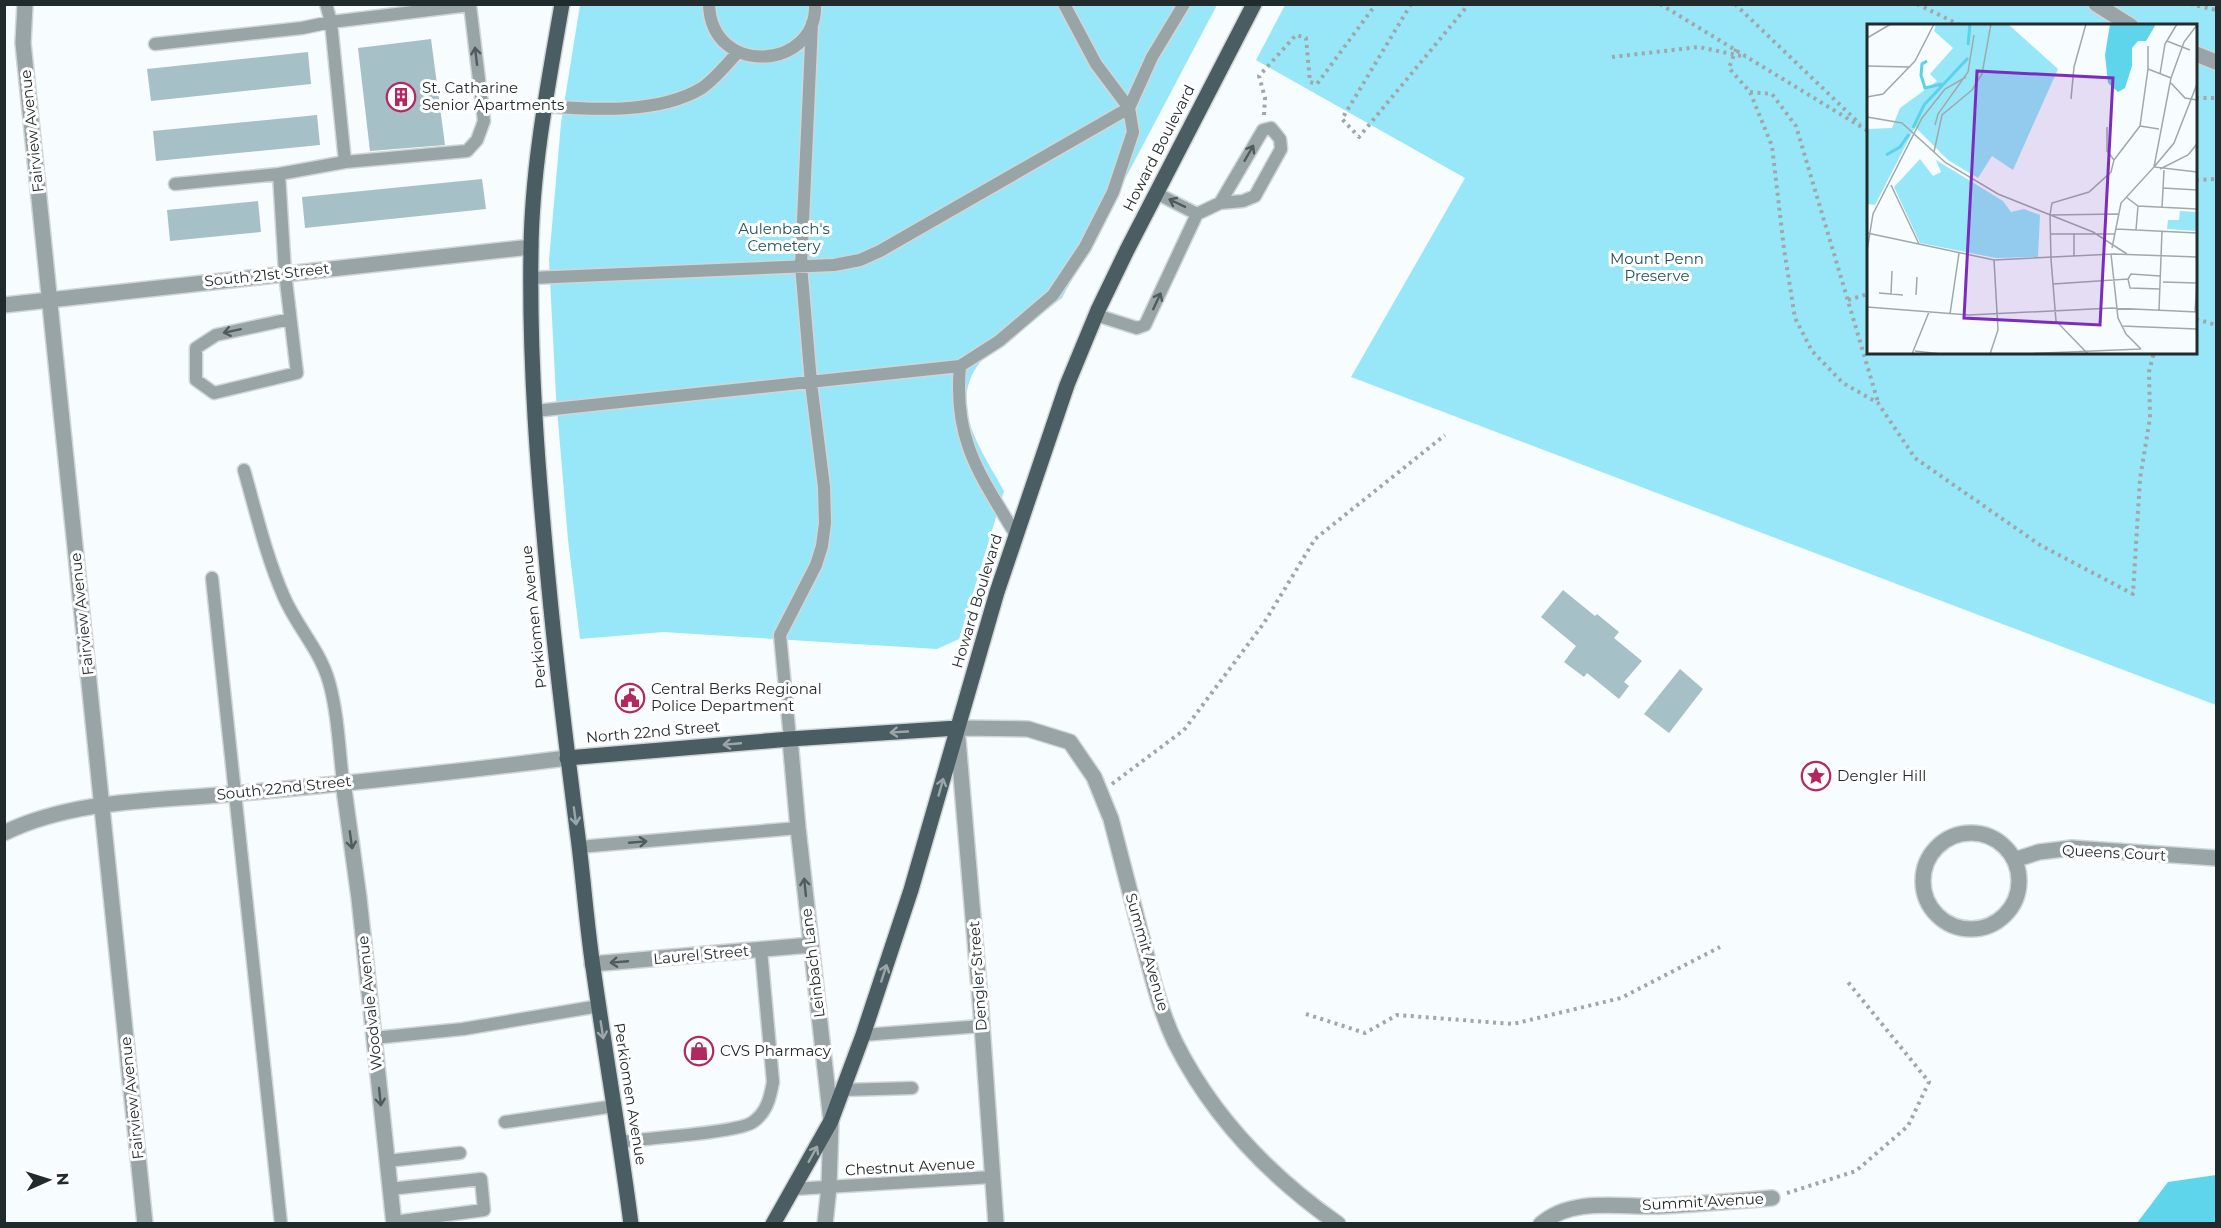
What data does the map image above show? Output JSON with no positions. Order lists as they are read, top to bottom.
{
  "streets": {
    "main road": ["Howard Boulevard", "Perkiomen Avenue", "North 22nd Street"],
    "street": [
      "Fairview Avenue",
      "South 21st Street",
      "South 22nd Street",
      "Queens Court",
      "Summit Avenue",
      "Laurel Street",
      "Leinbach Lane",
      "Dengler Street",
      "Woodvale Avenue"
    ],
    "lane": ["Chestnut Avenue"]
  },
  "crossings": [
    ["Fairview Avenue", "South 21st Street"],
    ["Fairview Avenue", "South 22nd Street"],
    ["Howard Boulevard", "North 22nd Street"],
    ["Howard Boulevard", "Summit Avenue"],
    ["Howard Boulevard", "Leinbach Lane"],
    ["Howard Boulevard", "Dengler Street"],
    ["Howard Boulevard", "Chestnut Avenue"],
    ["South 21st Street", "Perkiomen Avenue"],
    ["Perkiomen Avenue", "North 22nd Street"],
    ["Perkiomen Avenue", "South 22nd Street"],
    ["Perkiomen Avenue", "Laurel Street"],
    ["North 22nd Street", "South 22nd Street"],
    ["North 22nd Street", "Summit Avenue"],
    ["North 22nd Street", "Leinbach Lane"],
    ["North 22nd Street", "Dengler Street"],
    ["South 22nd Street", "Woodvale Avenue"],
    ["Summit Avenue", "Dengler Street"],
    ["Laurel Street", "Leinbach Lane"],
    ["Leinbach Lane", "Chestnut Avenue"],
    ["Dengler Street", "Chestnut Avenue"]
  ],
  "one_way": ["North 22nd Street", "Laurel Street", "Woodvale Avenue"],
  "parks": ["Aulenbach's Cemetery", "Mount Penn Preserve"],
  "places": {
    "building": ["St. Catharine Senior Apartments"],
    "public building": ["Central Berks Regional Police Department"],
    "place": ["Dengler Hill"],
    "shop": ["CVS Pharmacy"]
  },
  "north": "right"
}
